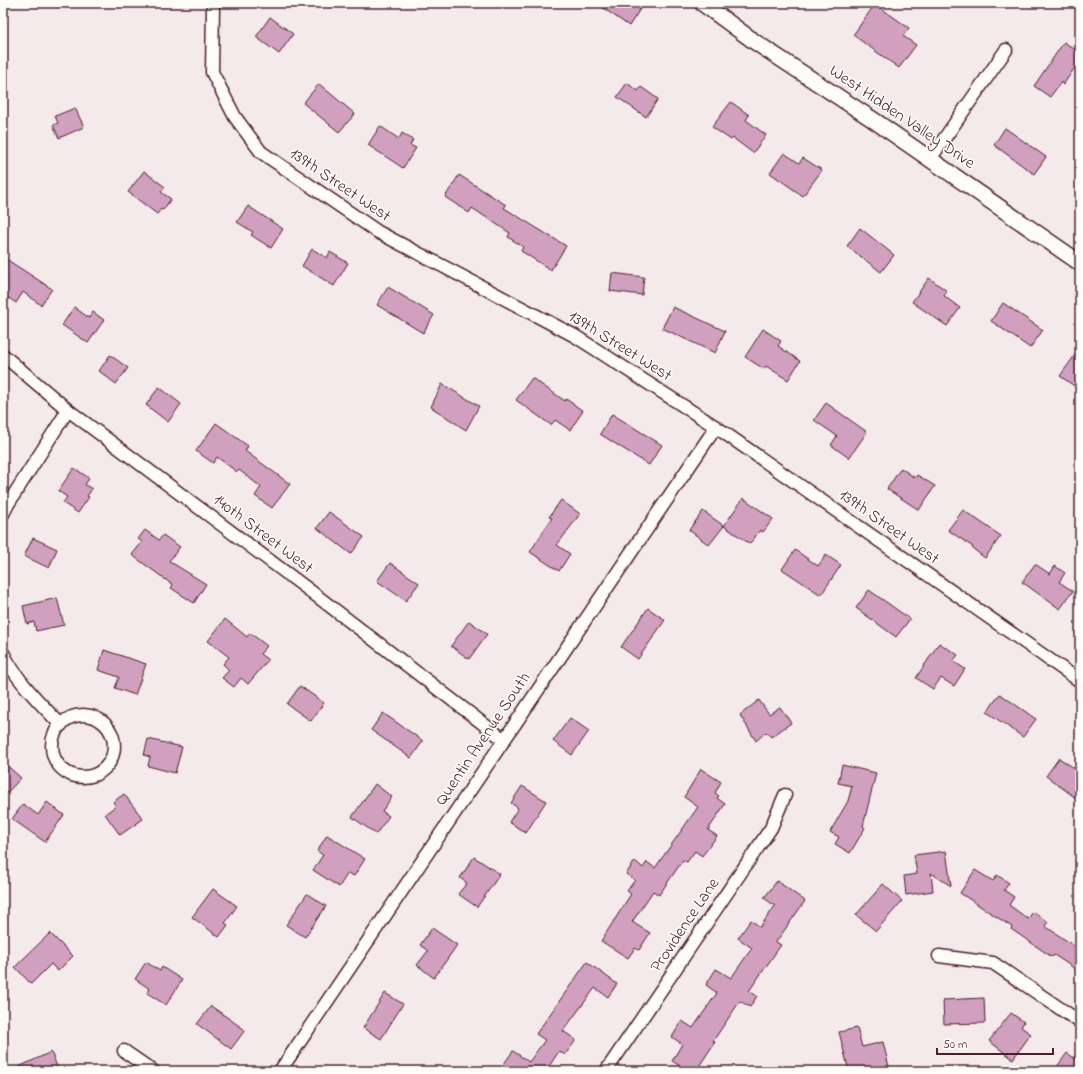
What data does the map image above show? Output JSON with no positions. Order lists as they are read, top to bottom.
{
  "streets": {
    "street": [
      "West Hidden Valley Drive",
      "139th Street West",
      "140th Street West",
      "Quentin Avenue South",
      "Providence Lane"
    ]
  },
  "crossings": [
    ["139th Street West", "Quentin Avenue South"],
    ["140th Street West", "Quentin Avenue South"]
  ],
  "scale_bar": "50 m"
}
